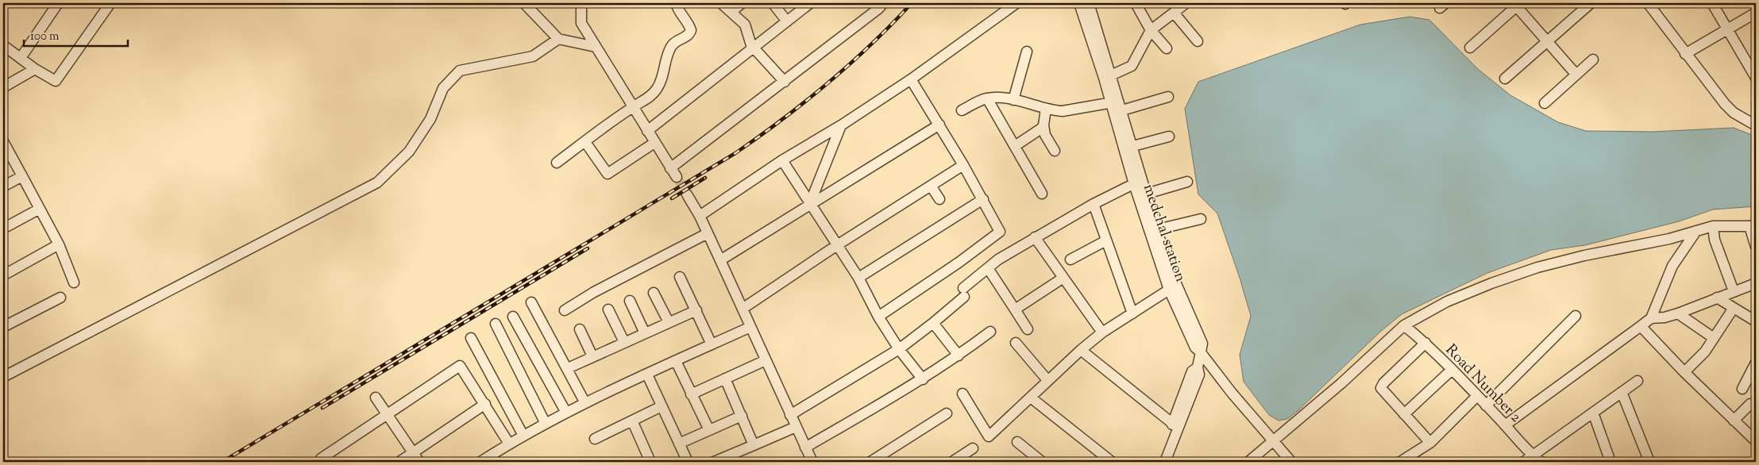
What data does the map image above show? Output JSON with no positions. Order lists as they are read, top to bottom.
{
  "streets": {
    "street": ["medchal station", "Road Number 2"]
  },
  "scale_bar": "100 m"
}
